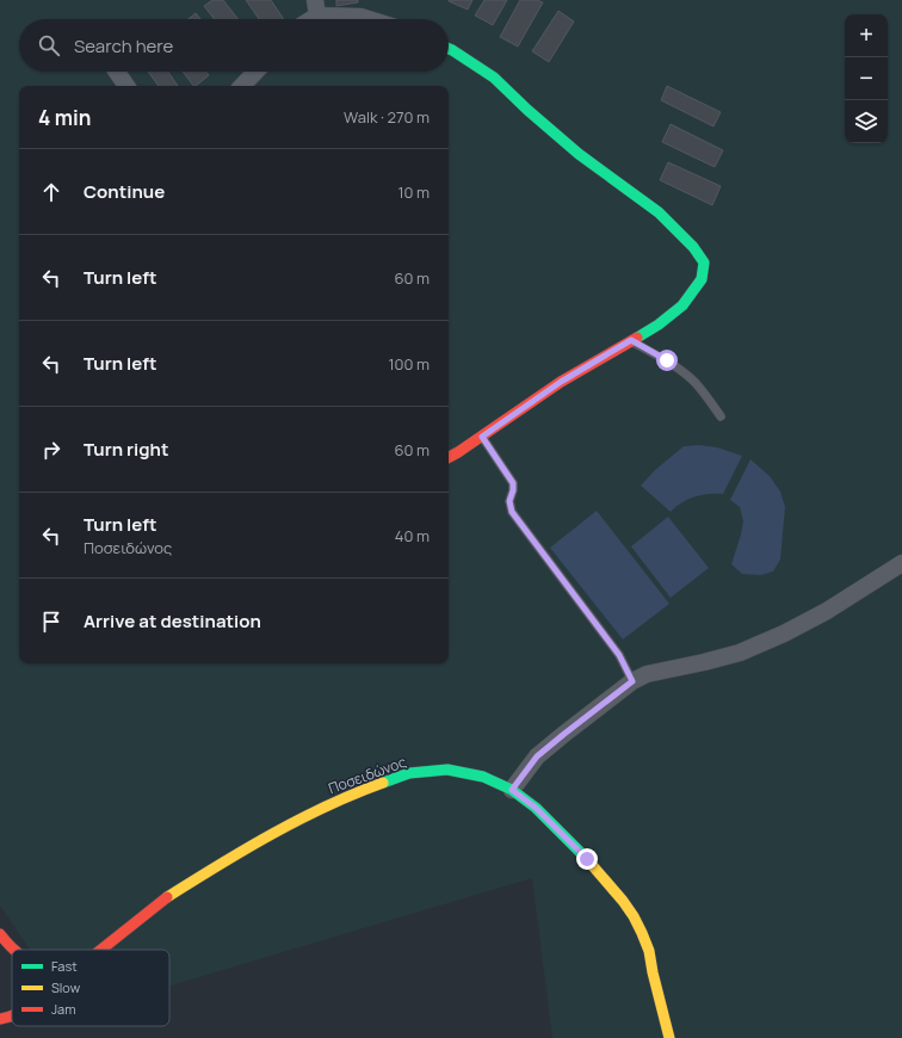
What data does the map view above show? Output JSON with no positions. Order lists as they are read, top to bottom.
{
  "streets": {
    "street": ["Ποσειδώνος"]
  },
  "legend": ["Fast", "Slow", "Jam"],
  "page": {
    "map_buttons": ["+", "−"],
    "search": "Search here",
    "heading": ["4 min", "Walk · 270 m"],
    "list": [
      ["Continue", "10 m"],
      ["Turn left", "60 m"],
      ["Turn left", "100 m"],
      ["Turn right", "60 m"],
      ["Turn left", "Ποσειδώνος", "40 m"],
      "Arrive at destination"
    ]
  }
}
